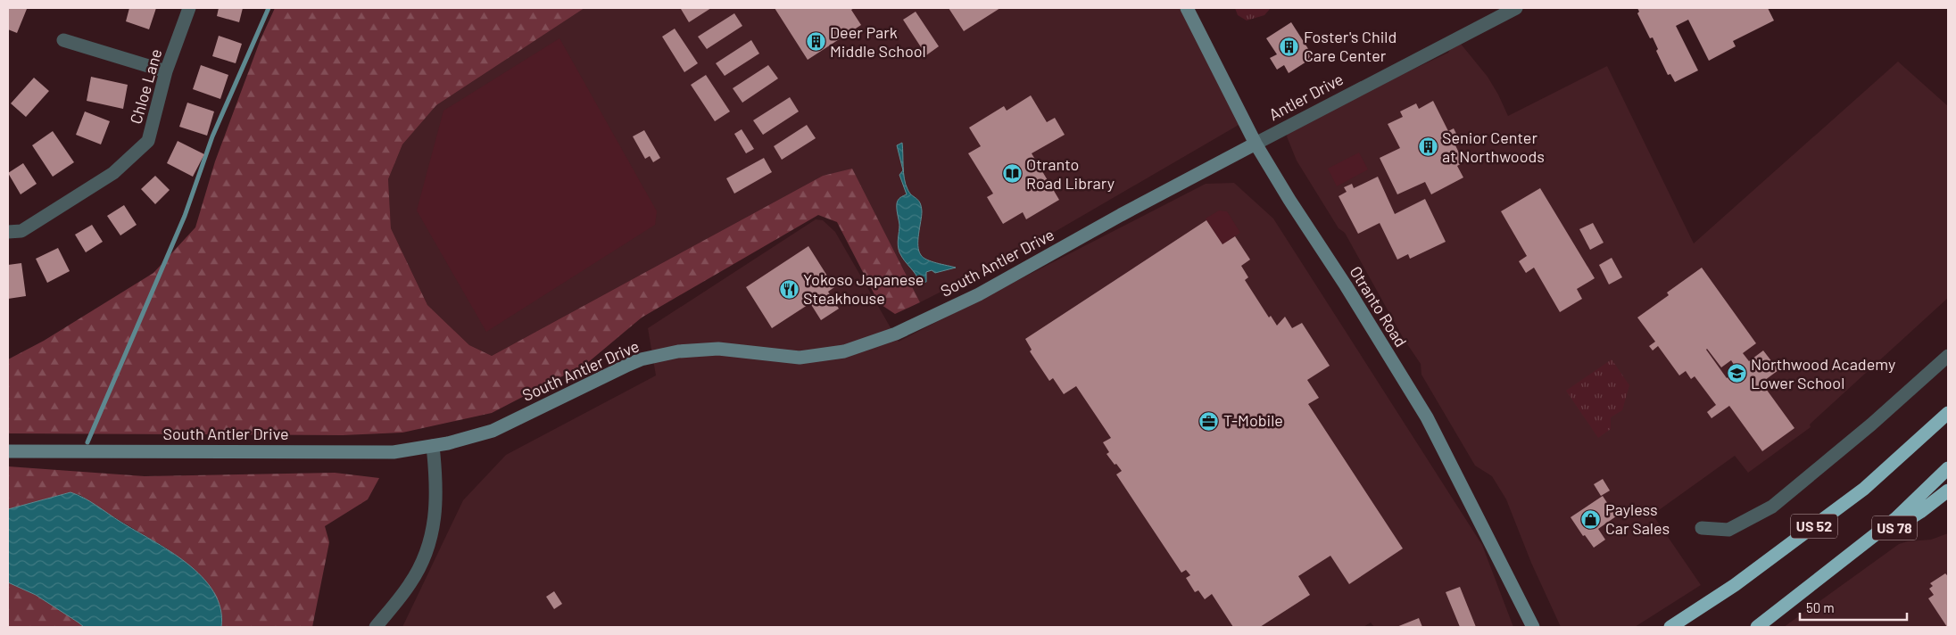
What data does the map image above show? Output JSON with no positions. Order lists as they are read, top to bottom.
{
  "streets": {
    "highway": ["US 52", "US 78"],
    "street": [
      "Chloe Lane",
      "Antler Drive",
      "South Antler Drive",
      "Otranto Road"
    ]
  },
  "crossings": [
    ["Antler Drive", "South Antler Drive"],
    ["Antler Drive", "Otranto Road"],
    ["South Antler Drive", "Otranto Road"],
    ["US 52", "US 78"]
  ],
  "places": {
    "building": ["Deer Park Middle School", "Foster's Child Care Center", "Senior Center at Northwoods"],
    "library": ["Otranto Road Library"],
    "restaurant": ["Yokoso Japanese Steakhouse"],
    "school or university": ["Northwood Academy Lower School"],
    "office": ["T-Mobile"],
    "shop": ["Payless Car Sales"]
  },
  "scale_bar": "50 m"
}
